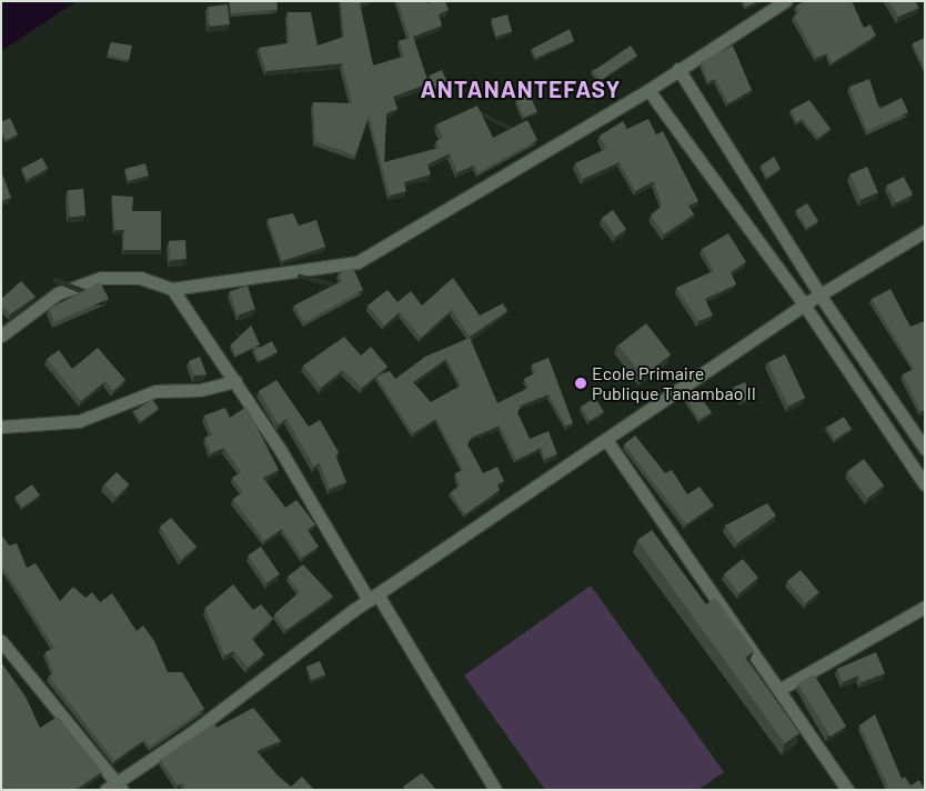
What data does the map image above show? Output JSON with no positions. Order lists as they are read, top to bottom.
{
  "districts": ["ANTANANTEFASY"],
  "places": ["Ecole Primaire Publique Tanambao II"]
}
